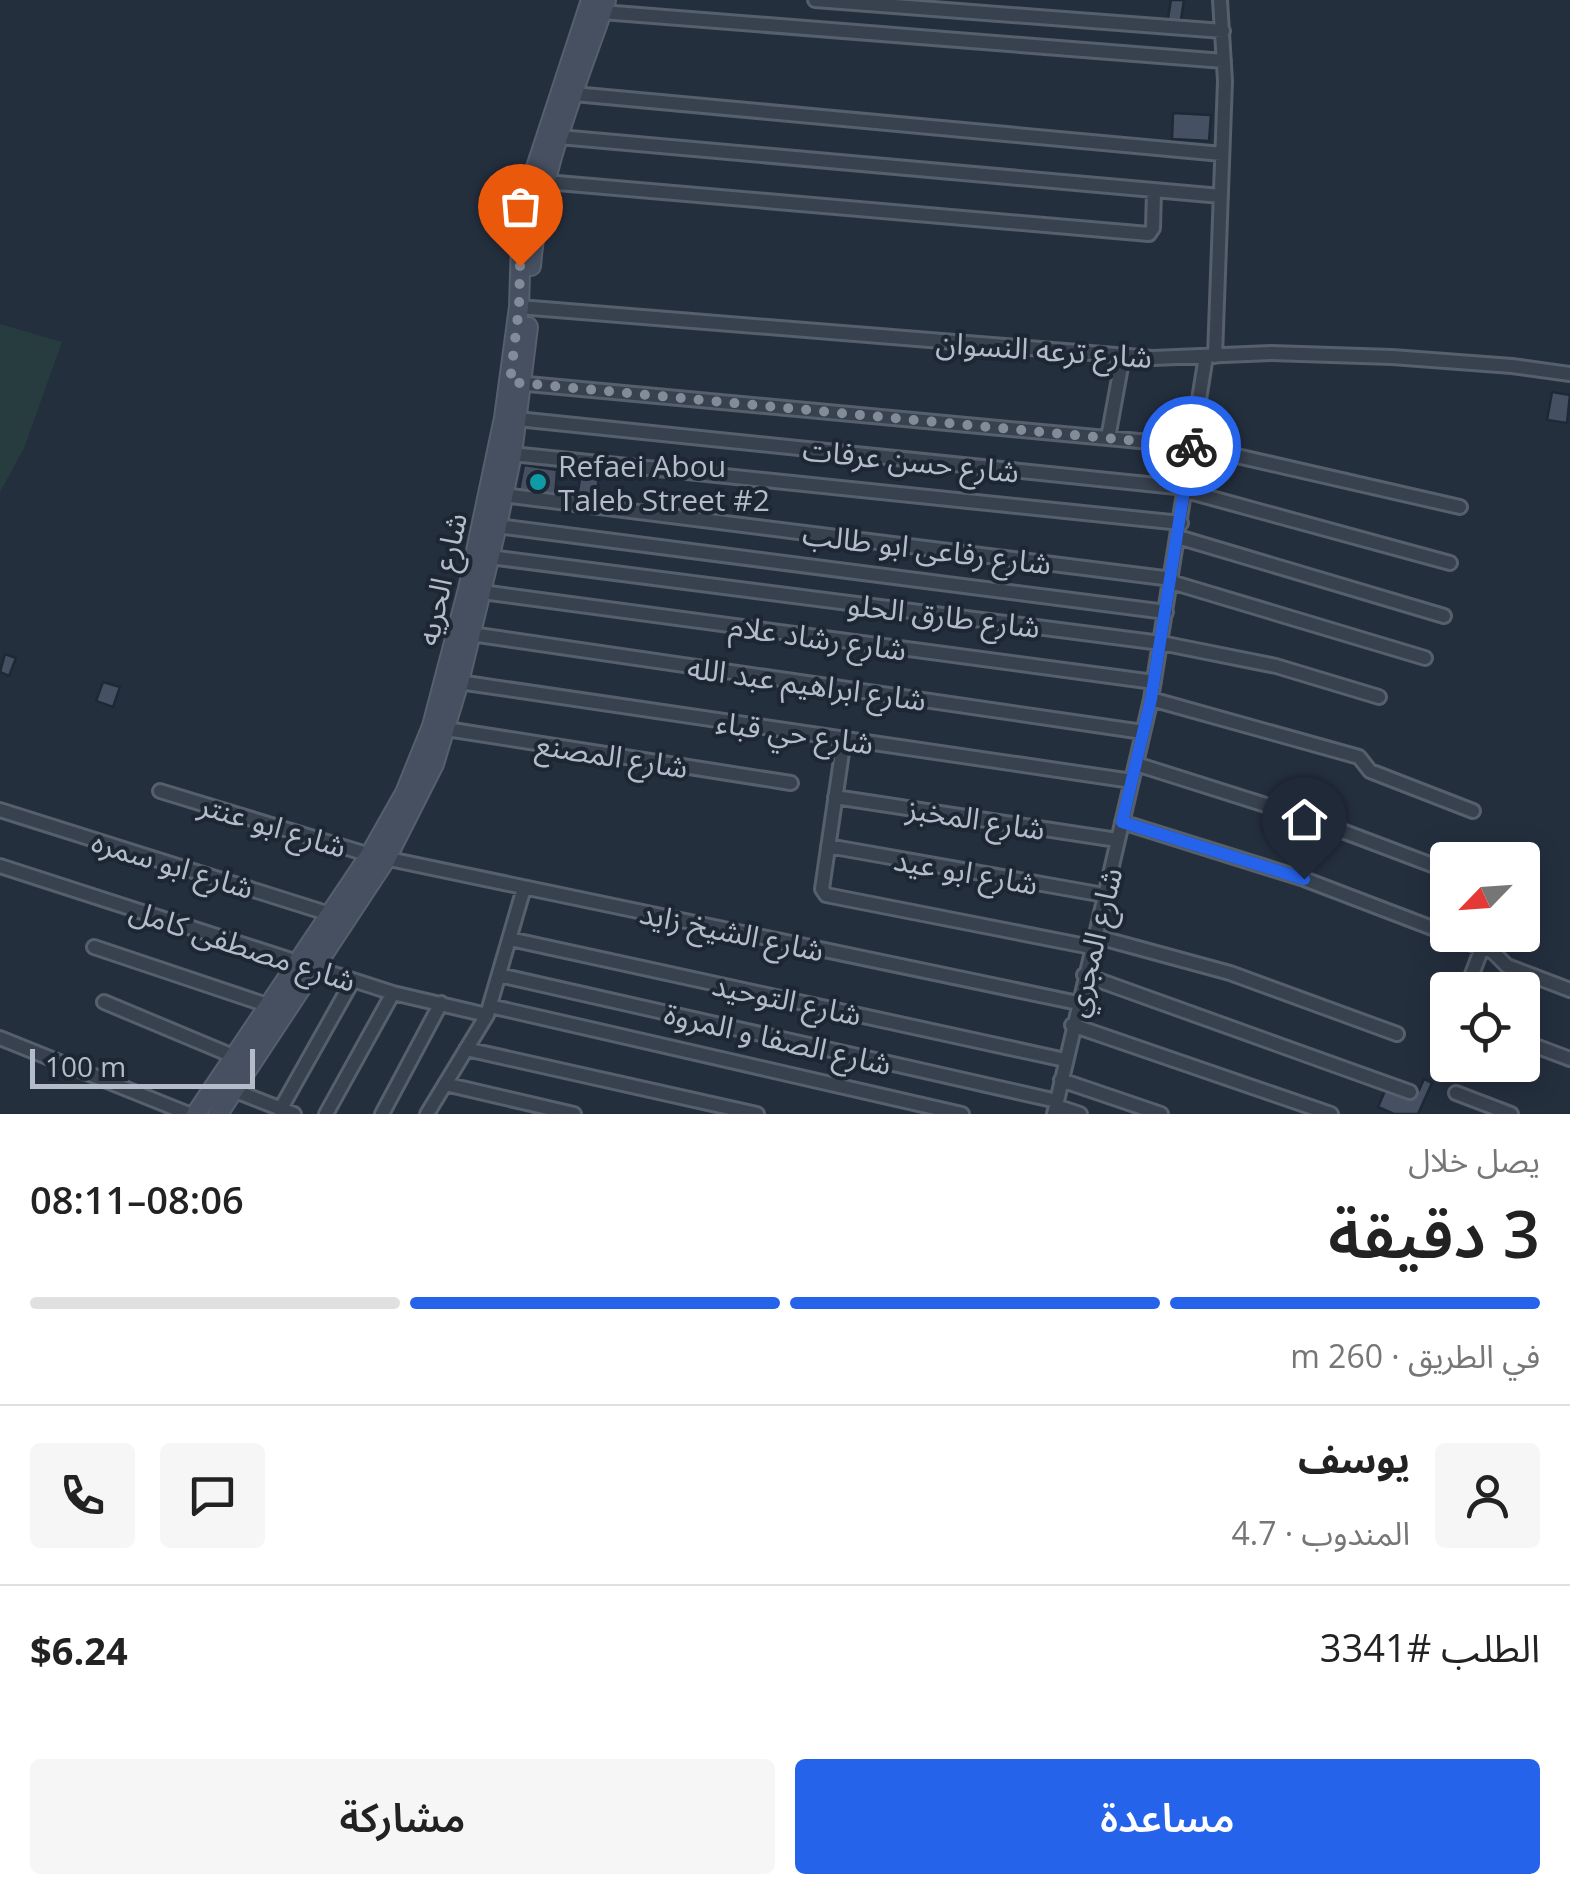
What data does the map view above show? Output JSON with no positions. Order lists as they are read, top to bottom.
{
  "streets": {
    "main road": ["شارع الحريه"],
    "street": [
      "شارع ترعه النسوان",
      "شارع حسن عرفات",
      "شارع رفاعى ابو طالب",
      "شارع طارق الحلو",
      "شارع رشاد علام",
      "شارع ابراهيم عبد الله",
      "شارع حي قباء",
      "شارع المصنع",
      "شارع المخبز",
      "شارع ابو عنتر",
      "شارع ابو سمره",
      "شارع ابو عيد",
      "شارع الشيخ زايد",
      "شارع المجري",
      "شارع مصطفى كامل",
      "شارع التوحيد",
      "شارع الصفا و المروة"
    ]
  },
  "crossings": [
    ["شارع ترعه النسوان", "شارع الحريه"],
    ["شارع ترعه النسوان", "شارع المجري"],
    ["شارع حسن عرفات", "شارع الحريه"],
    ["شارع حسن عرفات", "شارع المجري"],
    ["شارع رفاعى ابو طالب", "شارع الحريه"],
    ["شارع رفاعى ابو طالب", "شارع المجري"],
    ["شارع الحريه", "شارع طارق الحلو"],
    ["شارع الحريه", "شارع رشاد علام"],
    ["شارع الحريه", "شارع ابراهيم عبد الله"],
    ["شارع الحريه", "شارع حي قباء"],
    ["شارع الحريه", "شارع المصنع"],
    ["شارع الحريه", "شارع ابو عنتر"],
    ["شارع الحريه", "شارع ابو سمره"],
    ["شارع الحريه", "شارع الشيخ زايد"],
    ["شارع الحريه", "شارع مصطفى كامل"],
    ["شارع طارق الحلو", "شارع المجري"],
    ["شارع رشاد علام", "شارع المجري"],
    ["شارع ابراهيم عبد الله", "شارع المجري"],
    ["شارع حي قباء", "شارع المجري"],
    ["شارع المخبز", "شارع المجري"],
    ["شارع ابو عنتر", "شارع الشيخ زايد"],
    ["شارع ابو عيد", "شارع المجري"],
    ["شارع الشيخ زايد", "شارع المجري"],
    ["شارع المجري", "شارع التوحيد"],
    ["شارع المجري", "شارع الصفا و المروة"]
  ],
  "places": ["Refaei Abou Taleb Street #2"],
  "scale_bar": "100 m",
  "north": "bottom left",
  "page": {
    "scale": "100 m",
    "heading": ["3 دقيقة", "يصل خلال", "08:06–08:11"],
    "panel": [
      "يوسف",
      "المندوب · 4.7",
      "الطلب #3341",
      "$6.24"
    ],
    "bar": "في الطريق · 260 m",
    "buttons": ["مساعدة", "مشاركة"]
  }
}
